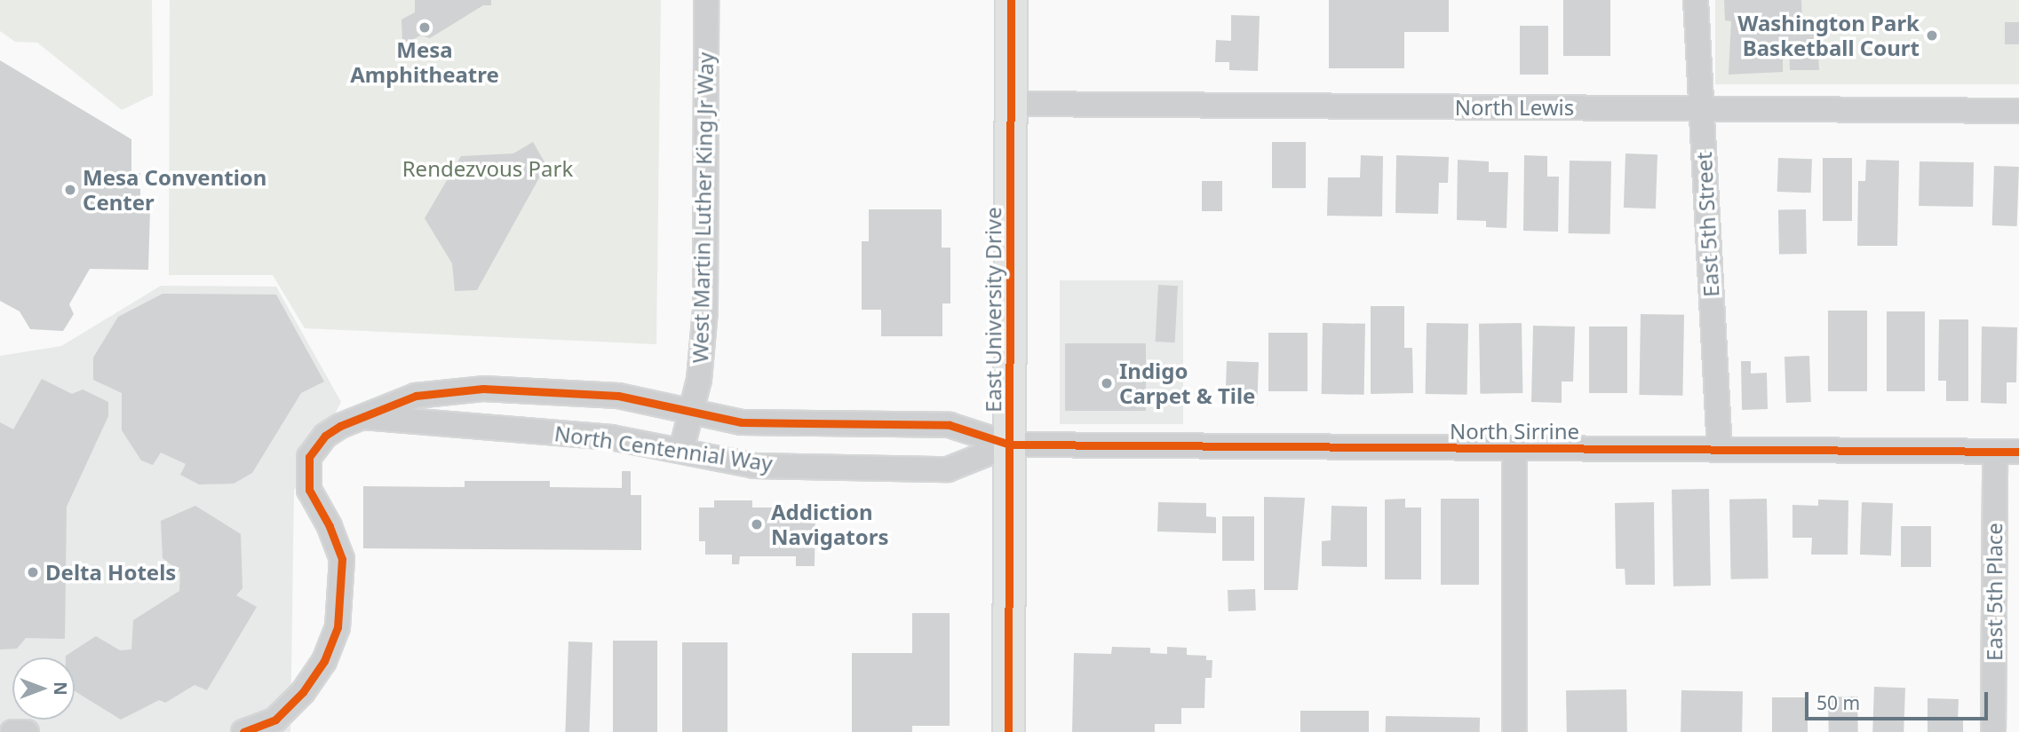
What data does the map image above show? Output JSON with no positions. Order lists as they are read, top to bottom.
{
  "streets": {
    "main road": ["East University Drive"],
    "street": [
      "North Lewis",
      "West Martin Luther King Jr Way",
      "East 5th Street",
      "North Sirrine",
      "North Centennial Way",
      "East 5th Place"
    ]
  },
  "crossings": [
    ["North Lewis", "East 5th Street"],
    ["North Lewis", "East University Drive"],
    ["West Martin Luther King Jr Way", "North Centennial Way"],
    ["East 5th Street", "North Sirrine"],
    ["East University Drive", "North Sirrine"],
    ["East University Drive", "North Centennial Way"],
    ["North Sirrine", "North Centennial Way"],
    ["North Sirrine", "East 5th Place"]
  ],
  "parks": ["Rendezvous Park"],
  "places": [
    "Mesa Amphitheatre",
    "Washington Park Basketball Court",
    "Mesa Convention Center",
    "Indigo Carpet & Tile",
    "Addiction Navigators",
    "Delta Hotels"
  ],
  "scale_bar": "50 m",
  "north": "right"
}
